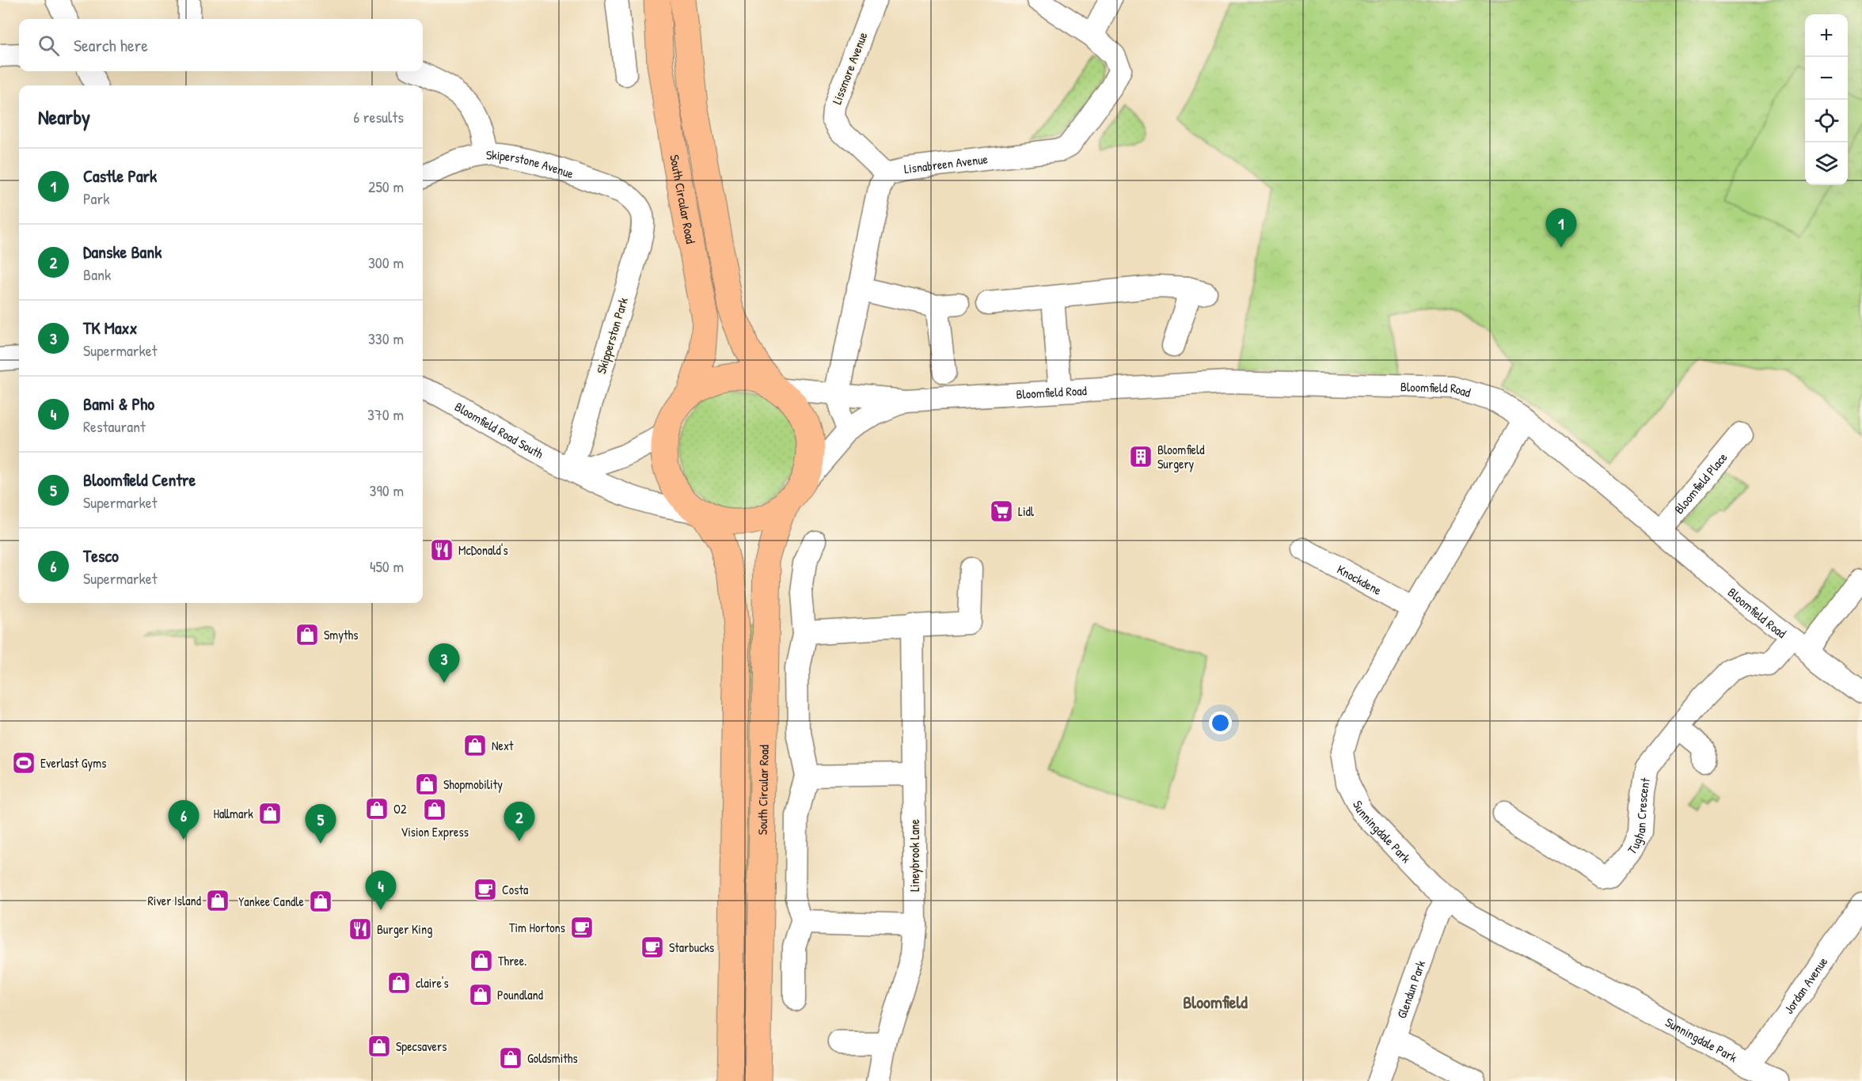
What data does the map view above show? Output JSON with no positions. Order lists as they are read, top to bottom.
{
  "streets": {
    "highway": ["South Circular Road"],
    "street": [
      "Lissmore Avenue",
      "Lisnabreen Avenue",
      "Skiperstone Avenue",
      "Skipperston Park",
      "Bloomfield Road",
      "Bloomfield Road South",
      "Bloomfield Place",
      "Knockdene",
      "Tughan Crescent",
      "Sunningdale Park",
      "Lineybrook Lane",
      "Jordan Avenue",
      "Glendun Park"
    ]
  },
  "crossings": [
    ["Lissmore Avenue", "Lisnabreen Avenue"],
    ["Lisnabreen Avenue", "Bloomfield Road"],
    ["Skiperstone Avenue", "Skipperston Park"],
    ["South Circular Road", "Bloomfield Road"],
    ["South Circular Road", "Bloomfield Road South"],
    ["Skipperston Park", "Bloomfield Road South"],
    ["Bloomfield Road", "Bloomfield Road South"],
    ["Bloomfield Road", "Bloomfield Place"],
    ["Bloomfield Road", "Tughan Crescent"],
    ["Bloomfield Road", "Sunningdale Park"],
    ["Knockdene", "Sunningdale Park"],
    ["Sunningdale Park", "Jordan Avenue"],
    ["Sunningdale Park", "Glendun Park"]
  ],
  "districts": ["Bloomfield"],
  "places": {
    "building": ["Bloomfield Surgery"],
    "supermarket": ["Lidl"],
    "restaurant": ["McDonald's", "Burger King"],
    "shop": [
      "Smyths",
      "Next",
      "Shopmobility",
      "O2",
      "Vision Express",
      "Hallmark",
      "River Island",
      "Yankee Candle",
      "Three.",
      "claire's",
      "Poundland",
      "Specsavers",
      "Goldsmiths"
    ],
    "sports": ["Everlast Gyms"],
    "cafe": ["Costa", "Tim Hortons", "Starbucks"]
  },
  "page": {
    "map_buttons": ["+", "−"],
    "search": "Search here",
    "heading": ["Nearby", "6 results"],
    "list": [
      {
        "mark": "1",
        "name": "Castle Park",
        "note": "Park",
        "value": "250 m"
      },
      {
        "mark": "2",
        "name": "Danske Bank",
        "note": "Bank",
        "value": "300 m"
      },
      {
        "mark": "3",
        "name": "TK Maxx",
        "note": "Supermarket",
        "value": "330 m"
      },
      {
        "mark": "4",
        "name": "Bami & Pho",
        "note": "Restaurant",
        "value": "370 m"
      },
      {
        "mark": "5",
        "name": "Bloomfield Centre",
        "note": "Supermarket",
        "value": "390 m"
      },
      {
        "mark": "6",
        "name": "Tesco",
        "note": "Supermarket",
        "value": "450 m"
      }
    ],
    "pins": [
      "1",
      "3",
      "6",
      "2",
      "5",
      "4"
    ]
  }
}
